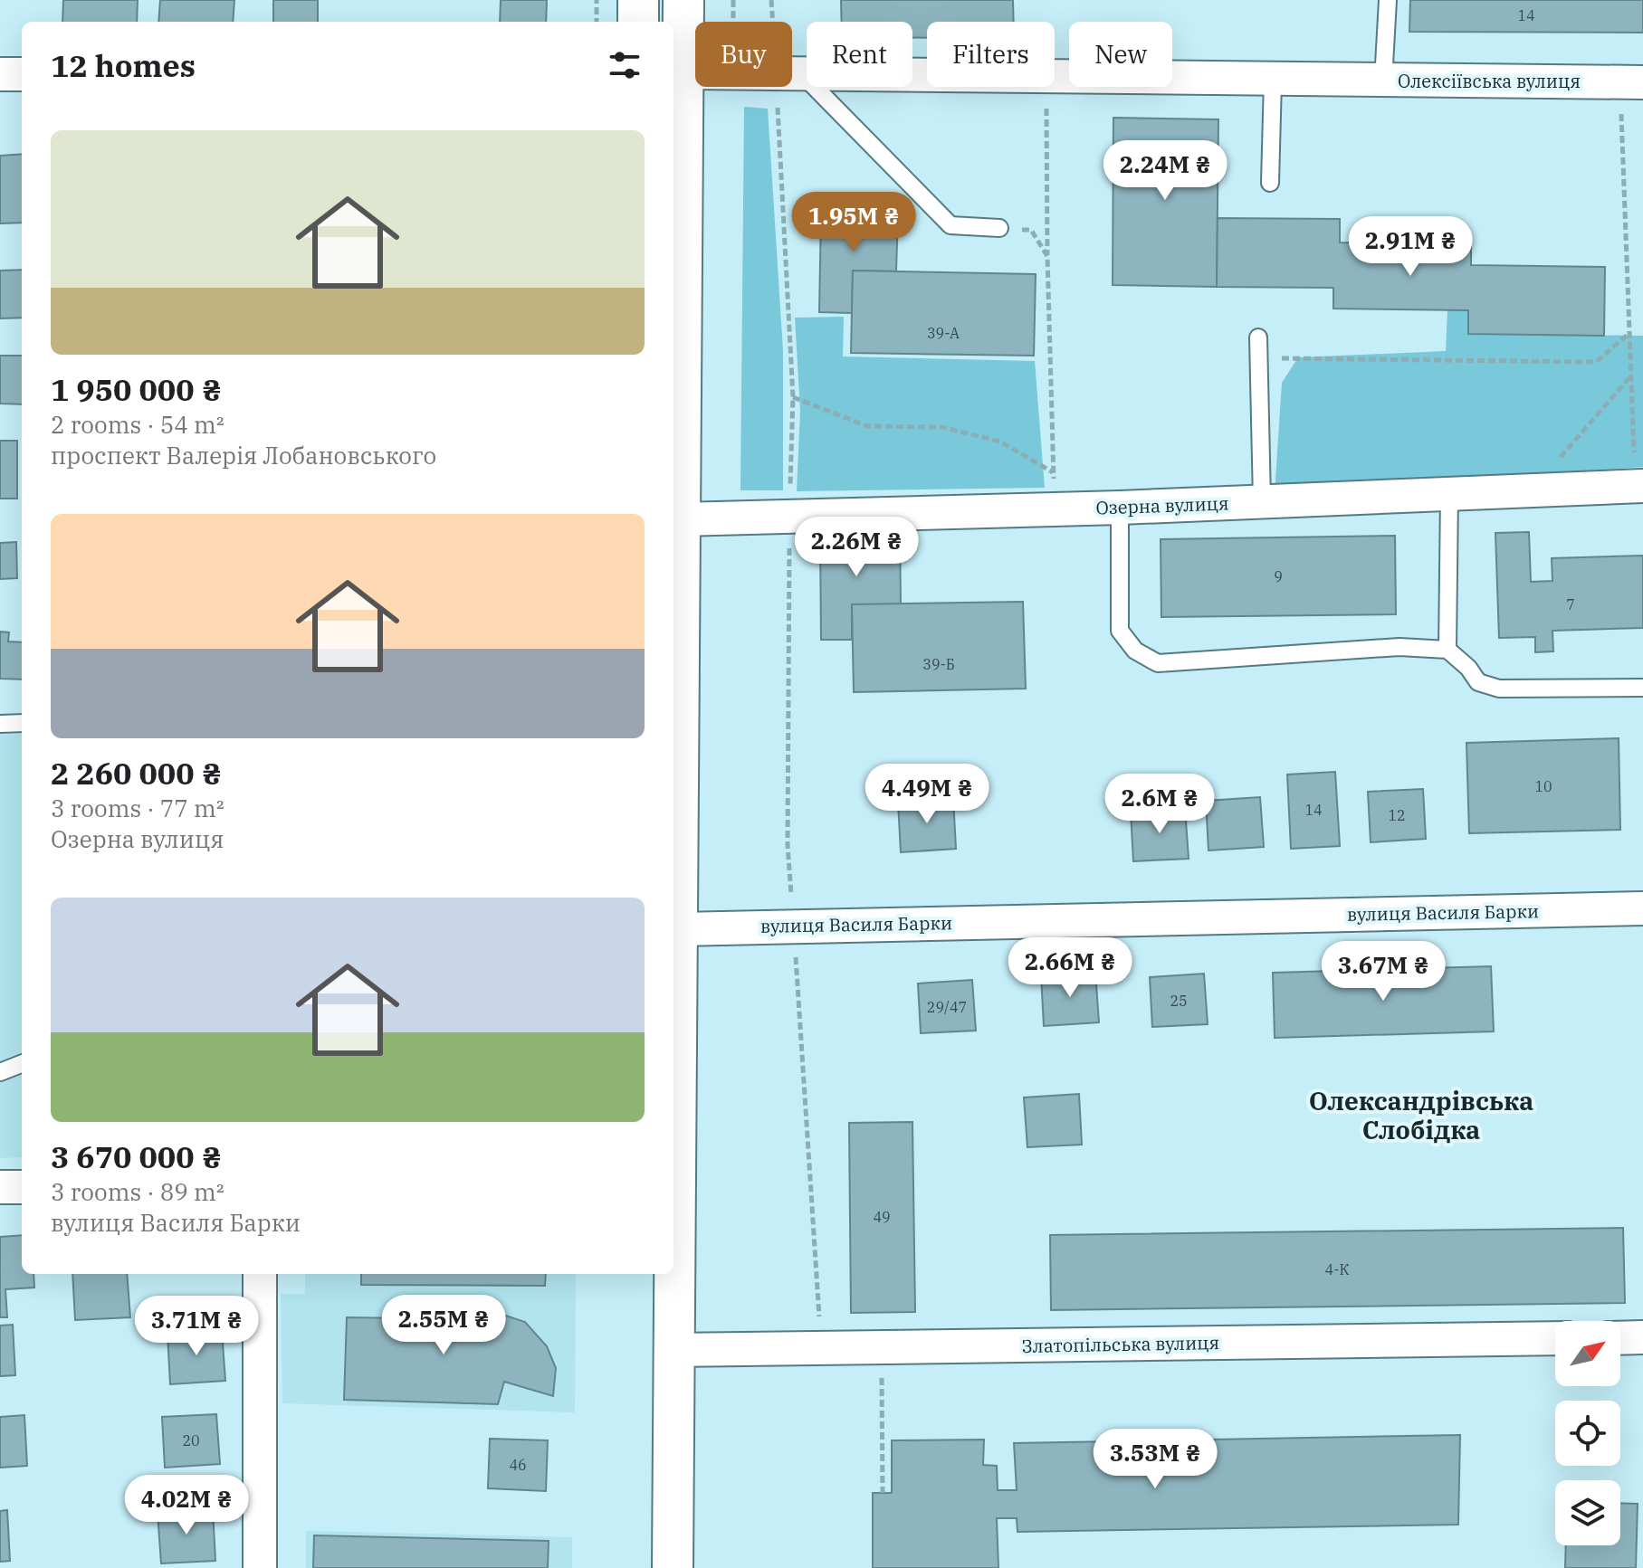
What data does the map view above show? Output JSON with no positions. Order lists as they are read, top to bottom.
{
  "streets": {
    "street": [
      "Олексіївська вулиця",
      "Озерна вулиця",
      "вулиця Василя Барки",
      "Златопільська вулиця"
    ]
  },
  "districts": ["Олександрівська Слобідка"],
  "house_numbers": [
    "14",
    "39-А",
    "9",
    "7",
    "39-Б",
    "10",
    "14",
    "12",
    "25",
    "29/47",
    "49",
    "4-К",
    "20",
    "46"
  ],
  "north": "top right",
  "page": {
    "chip": [
      "Buy",
      "Rent",
      "Filters",
      "New"
    ],
    "heading": "12 homes",
    "list": [
      {
        "name": "1 950 000 ₴",
        "note": "2 rooms · 54 m² · проспект Валерія Лобановського"
      },
      {
        "name": "2 260 000 ₴",
        "note": "3 rooms · 77 m² · Озерна вулиця"
      },
      {
        "name": "3 670 000 ₴",
        "note": "3 rooms · 89 m² · вулиця Василя Барки"
      }
    ],
    "price": [
      "2.24M ₴",
      "1.95M ₴",
      "2.91M ₴",
      "2.26M ₴",
      "4.49M ₴",
      "2.6M ₴",
      "2.66M ₴",
      "3.67M ₴",
      "2.55M ₴",
      "3.71M ₴",
      "3.53M ₴",
      "4.02M ₴"
    ]
  }
}
